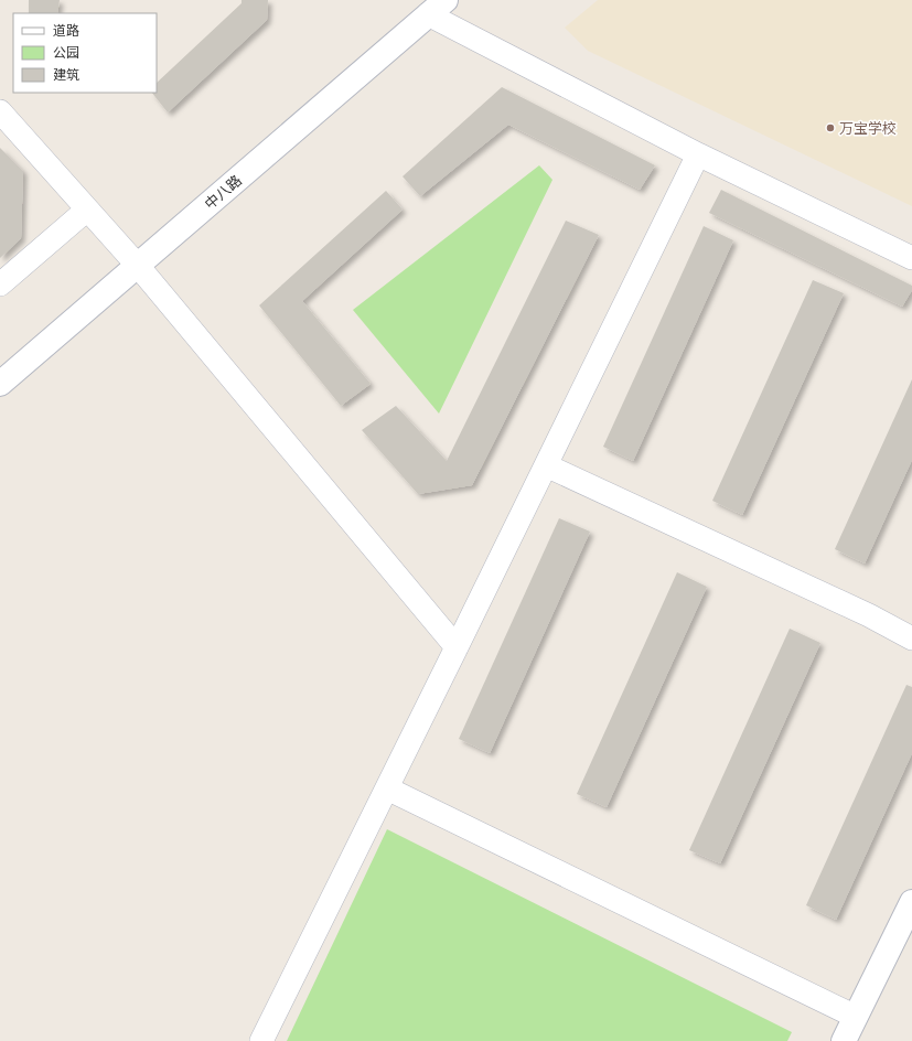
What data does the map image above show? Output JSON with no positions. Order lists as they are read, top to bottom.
{
  "streets": {
    "main road": ["中八路"]
  },
  "places": ["万宝学校"],
  "legend": ["道路", "公园", "建筑"]
}
